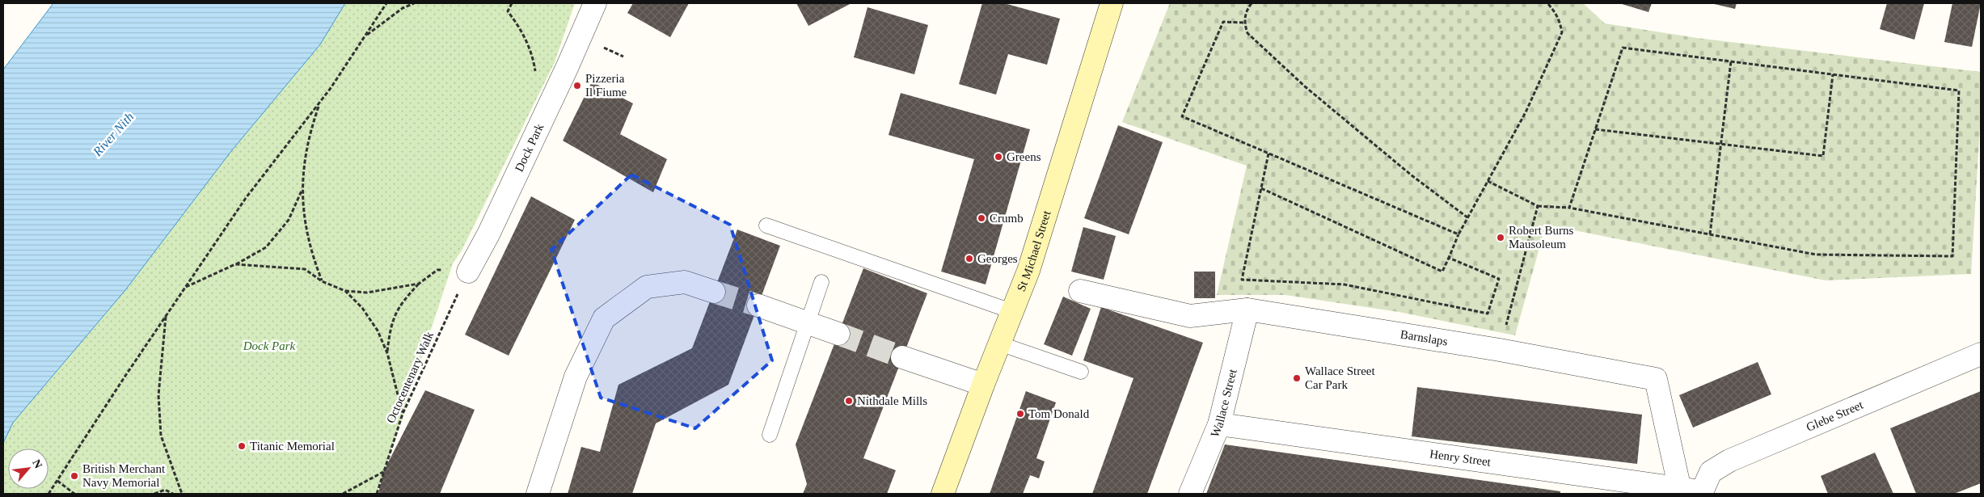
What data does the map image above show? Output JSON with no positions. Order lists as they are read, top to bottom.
{
  "streets": {
    "main road": ["St Michael Street"],
    "street": [
      "Dock Park",
      "Barnslaps",
      "Wallace Street",
      "Glebe Street",
      "Henry Street"
    ],
    "path": ["Octocentenary Walk"]
  },
  "crossings": [
    ["Dock Park", "Octocentenary Walk"],
    ["Barnslaps", "Wallace Street"],
    ["Barnslaps", "Glebe Street"],
    ["Barnslaps", "Henry Street"],
    ["Wallace Street", "Henry Street"],
    ["Glebe Street", "Henry Street"]
  ],
  "water": ["River Nith"],
  "parks": ["Dock Park"],
  "places": [
    "Pizzeria Il Fiume",
    "Greens",
    "Crumb",
    "Robert Burns Mausoleum",
    "Georges",
    "Wallace Street Car Park",
    "Nithdale Mills",
    "Tom Donald",
    "Titanic Memorial",
    "British Merchant Navy Memorial"
  ],
  "north": "top right"
}
